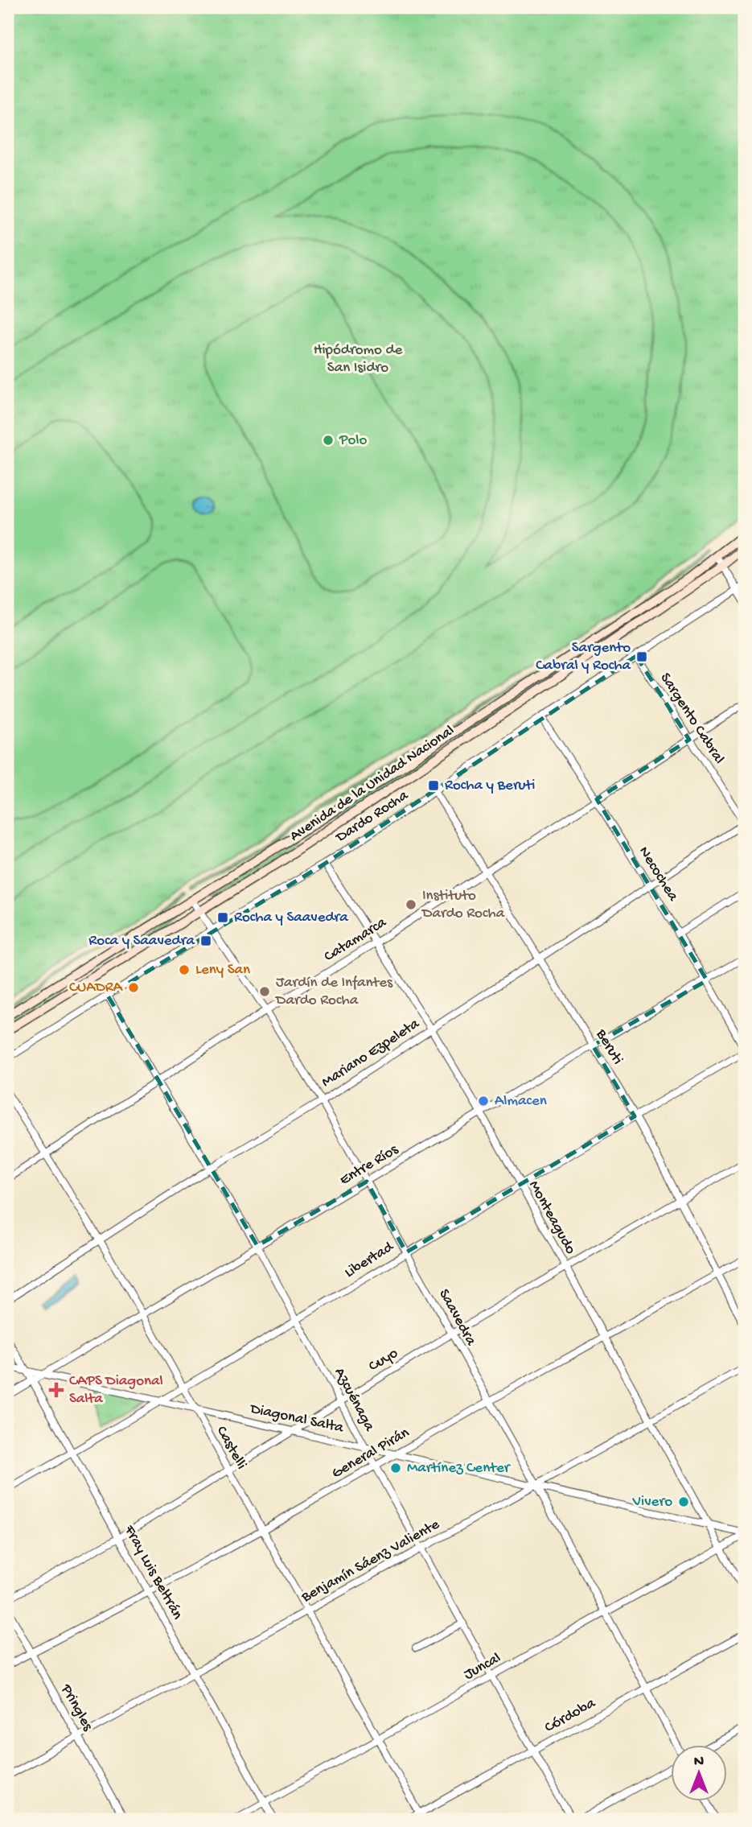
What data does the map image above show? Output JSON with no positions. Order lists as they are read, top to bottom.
{
  "streets": {
    "main road": ["Avenida de la Unidad Nacional"],
    "street": [
      "Sargento Cabral",
      "Dardo Rocha",
      "Necochea",
      "Catamarca",
      "Beruti",
      "Mariano Ezpeleta",
      "Entre Ríos",
      "Monteagudo",
      "Libertad",
      "Saavedra",
      "Cuyo",
      "Azcuénaga",
      "Diagonal Salta",
      "Castelli",
      "General Pirán",
      "Benjamín Sáenz Valiente",
      "Fray Luis Beltrán",
      "Juncal",
      "Pringles",
      "Córdoba"
    ]
  },
  "crossings": [
    ["Sargento Cabral", "Dardo Rocha"],
    ["Sargento Cabral", "Catamarca"],
    ["Sargento Cabral", "Mariano Ezpeleta"],
    ["Avenida de la Unidad Nacional", "Saavedra"],
    ["Dardo Rocha", "Necochea"],
    ["Dardo Rocha", "Beruti"],
    ["Dardo Rocha", "Monteagudo"],
    ["Dardo Rocha", "Saavedra"],
    ["Dardo Rocha", "Azcuénaga"],
    ["Necochea", "Catamarca"],
    ["Necochea", "Mariano Ezpeleta"],
    ["Necochea", "Entre Ríos"],
    ["Necochea", "Libertad"],
    ["Catamarca", "Beruti"],
    ["Catamarca", "Monteagudo"],
    ["Catamarca", "Saavedra"],
    ["Catamarca", "Azcuénaga"],
    ["Catamarca", "Castelli"],
    ["Beruti", "Mariano Ezpeleta"],
    ["Beruti", "Entre Ríos"],
    ["Beruti", "Libertad"],
    ["Beruti", "Cuyo"],
    ["Beruti", "General Pirán"],
    ["Mariano Ezpeleta", "Monteagudo"],
    ["Mariano Ezpeleta", "Saavedra"],
    ["Mariano Ezpeleta", "Azcuénaga"],
    ["Mariano Ezpeleta", "Castelli"],
    ["Entre Ríos", "Monteagudo"],
    ["Entre Ríos", "Saavedra"],
    ["Entre Ríos", "Azcuénaga"],
    ["Entre Ríos", "Diagonal Salta"],
    ["Entre Ríos", "Castelli"],
    ["Entre Ríos", "Fray Luis Beltrán"],
    ["Monteagudo", "Libertad"],
    ["Monteagudo", "Cuyo"],
    ["Monteagudo", "Diagonal Salta"],
    ["Monteagudo", "General Pirán"],
    ["Monteagudo", "Benjamín Sáenz Valiente"],
    ["Monteagudo", "Juncal"],
    ["Libertad", "Saavedra"],
    ["Libertad", "Azcuénaga"],
    ["Libertad", "Diagonal Salta"],
    ["Libertad", "Castelli"],
    ["Libertad", "Fray Luis Beltrán"],
    ["Saavedra", "Cuyo"],
    ["Saavedra", "Diagonal Salta"],
    ["Saavedra", "General Pirán"],
    ["Saavedra", "Benjamín Sáenz Valiente"],
    ["Saavedra", "Juncal"],
    ["Saavedra", "Córdoba"],
    ["Cuyo", "Azcuénaga"],
    ["Cuyo", "Diagonal Salta"],
    ["Cuyo", "Castelli"],
    ["Cuyo", "Fray Luis Beltrán"],
    ["Azcuénaga", "Diagonal Salta"],
    ["Azcuénaga", "General Pirán"],
    ["Azcuénaga", "Benjamín Sáenz Valiente"],
    ["Azcuénaga", "Juncal"],
    ["Azcuénaga", "Córdoba"],
    ["Diagonal Salta", "Castelli"],
    ["Diagonal Salta", "General Pirán"],
    ["Diagonal Salta", "Benjamín Sáenz Valiente"],
    ["Diagonal Salta", "Fray Luis Beltrán"],
    ["Diagonal Salta", "Juncal"],
    ["Castelli", "General Pirán"],
    ["Castelli", "Benjamín Sáenz Valiente"],
    ["Castelli", "Juncal"],
    ["Castelli", "Córdoba"],
    ["General Pirán", "Fray Luis Beltrán"],
    ["General Pirán", "Pringles"],
    ["Benjamín Sáenz Valiente", "Fray Luis Beltrán"],
    ["Benjamín Sáenz Valiente", "Pringles"],
    ["Fray Luis Beltrán", "Juncal"]
  ],
  "parks": ["Hipódromo de San Isidro"],
  "places": {
    "other": [
      "Polo",
      "Instituto Dardo Rocha",
      "Leny San",
      "CUADRA",
      "Jardín de Infantes Dardo Rocha",
      "Almacen",
      "Martínez Center",
      "Vivero"
    ],
    "transit": [
      "Sargento Cabral y Rocha",
      "Rocha y Beruti",
      "Rocha y Saavedra",
      "Roca y Saavedra"
    ],
    "health": ["CAPS Diagonal Salta"]
  },
  "north": "top"
}
